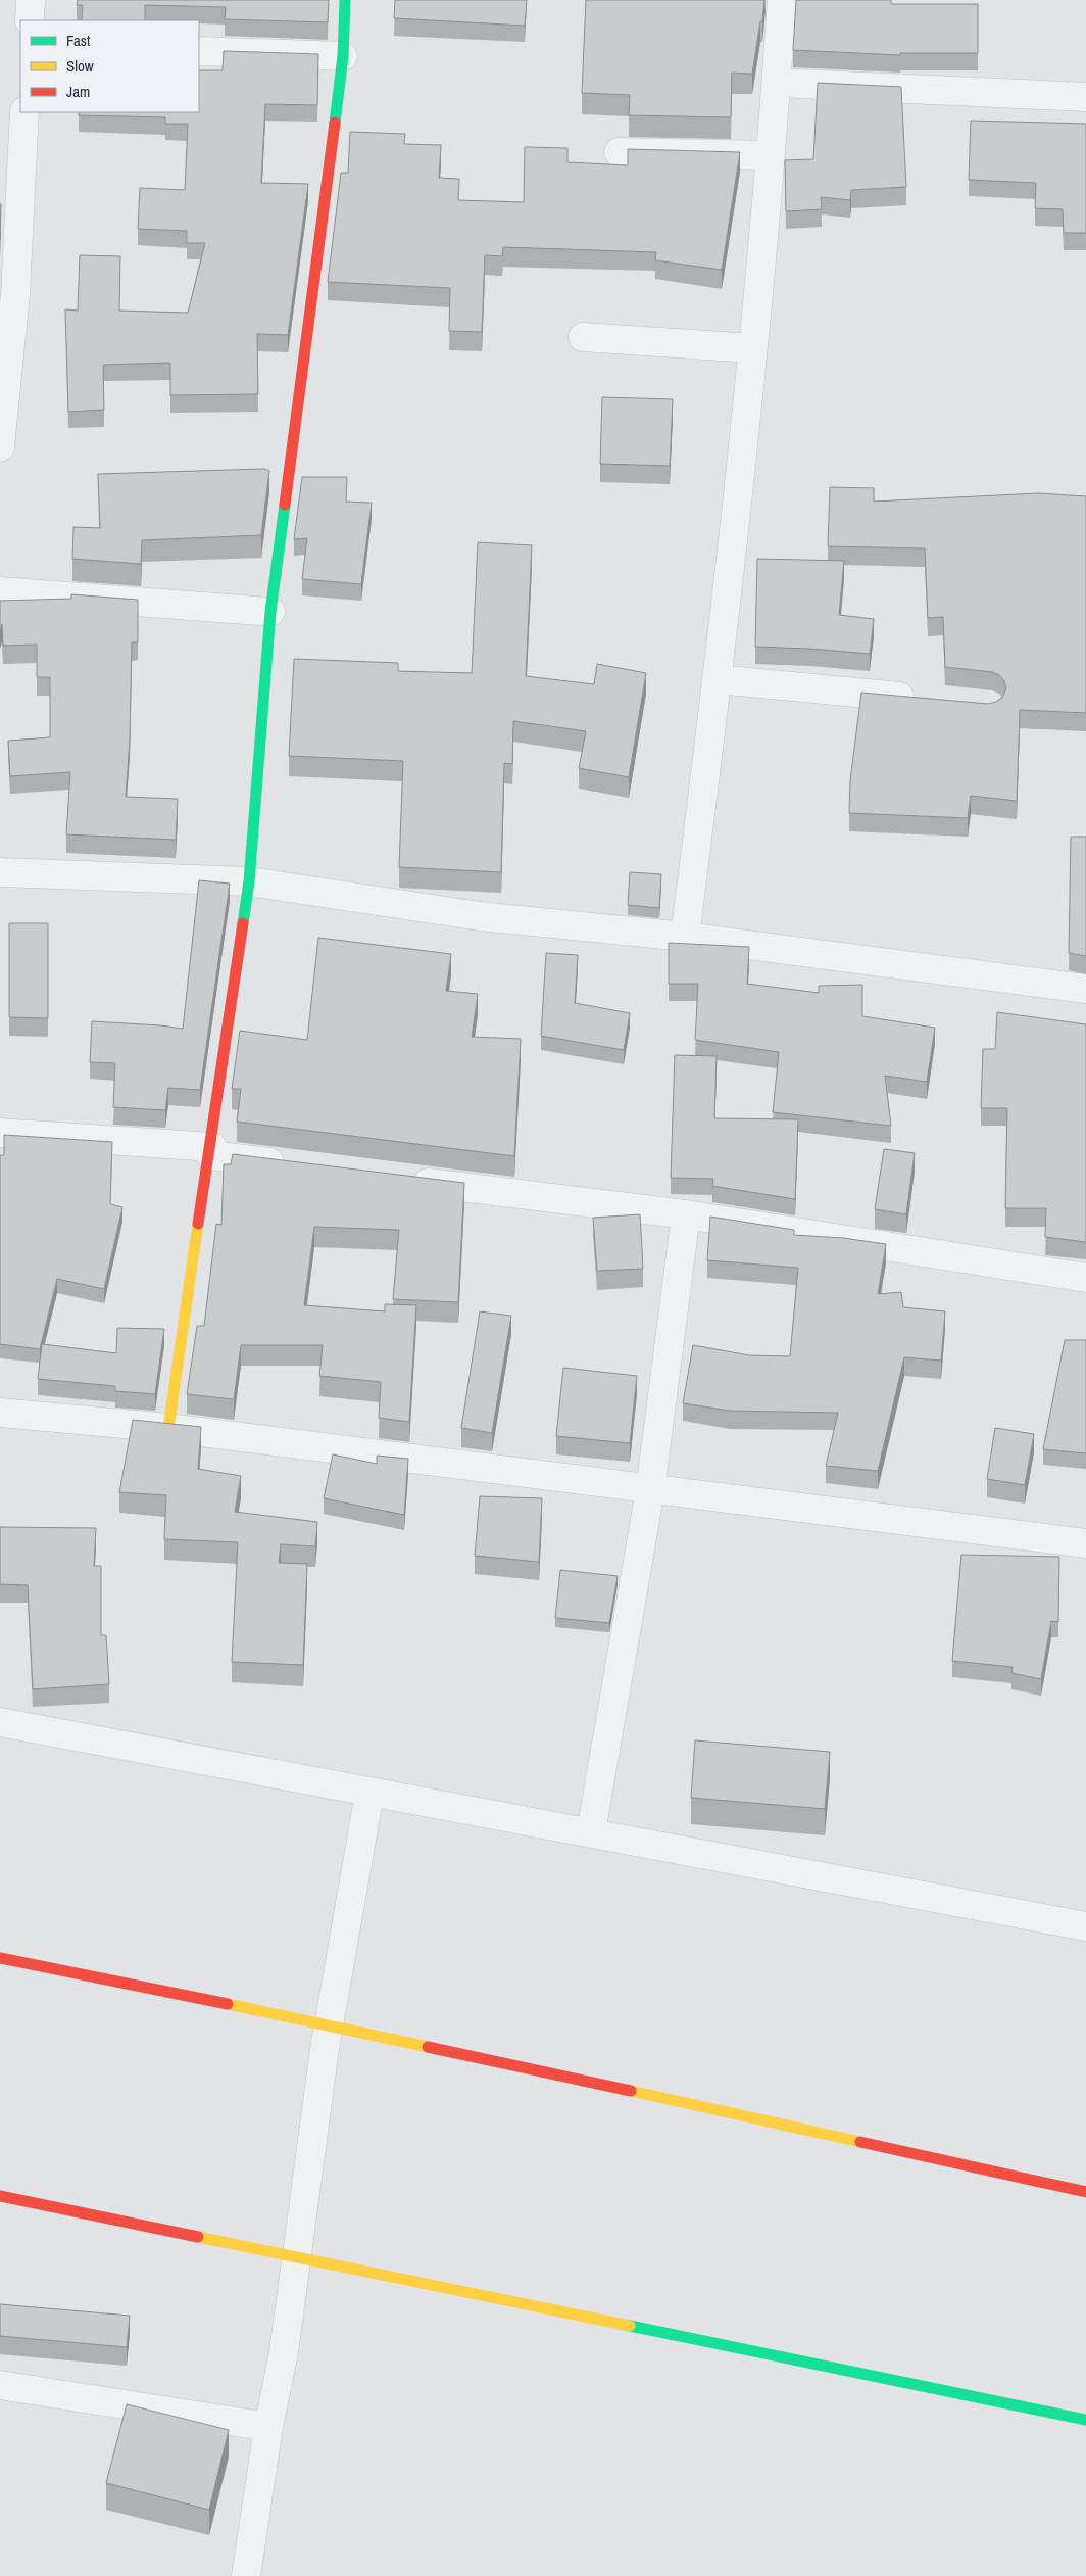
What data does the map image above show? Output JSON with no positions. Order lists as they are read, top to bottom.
{
  "legend": ["Fast", "Slow", "Jam"]
}
